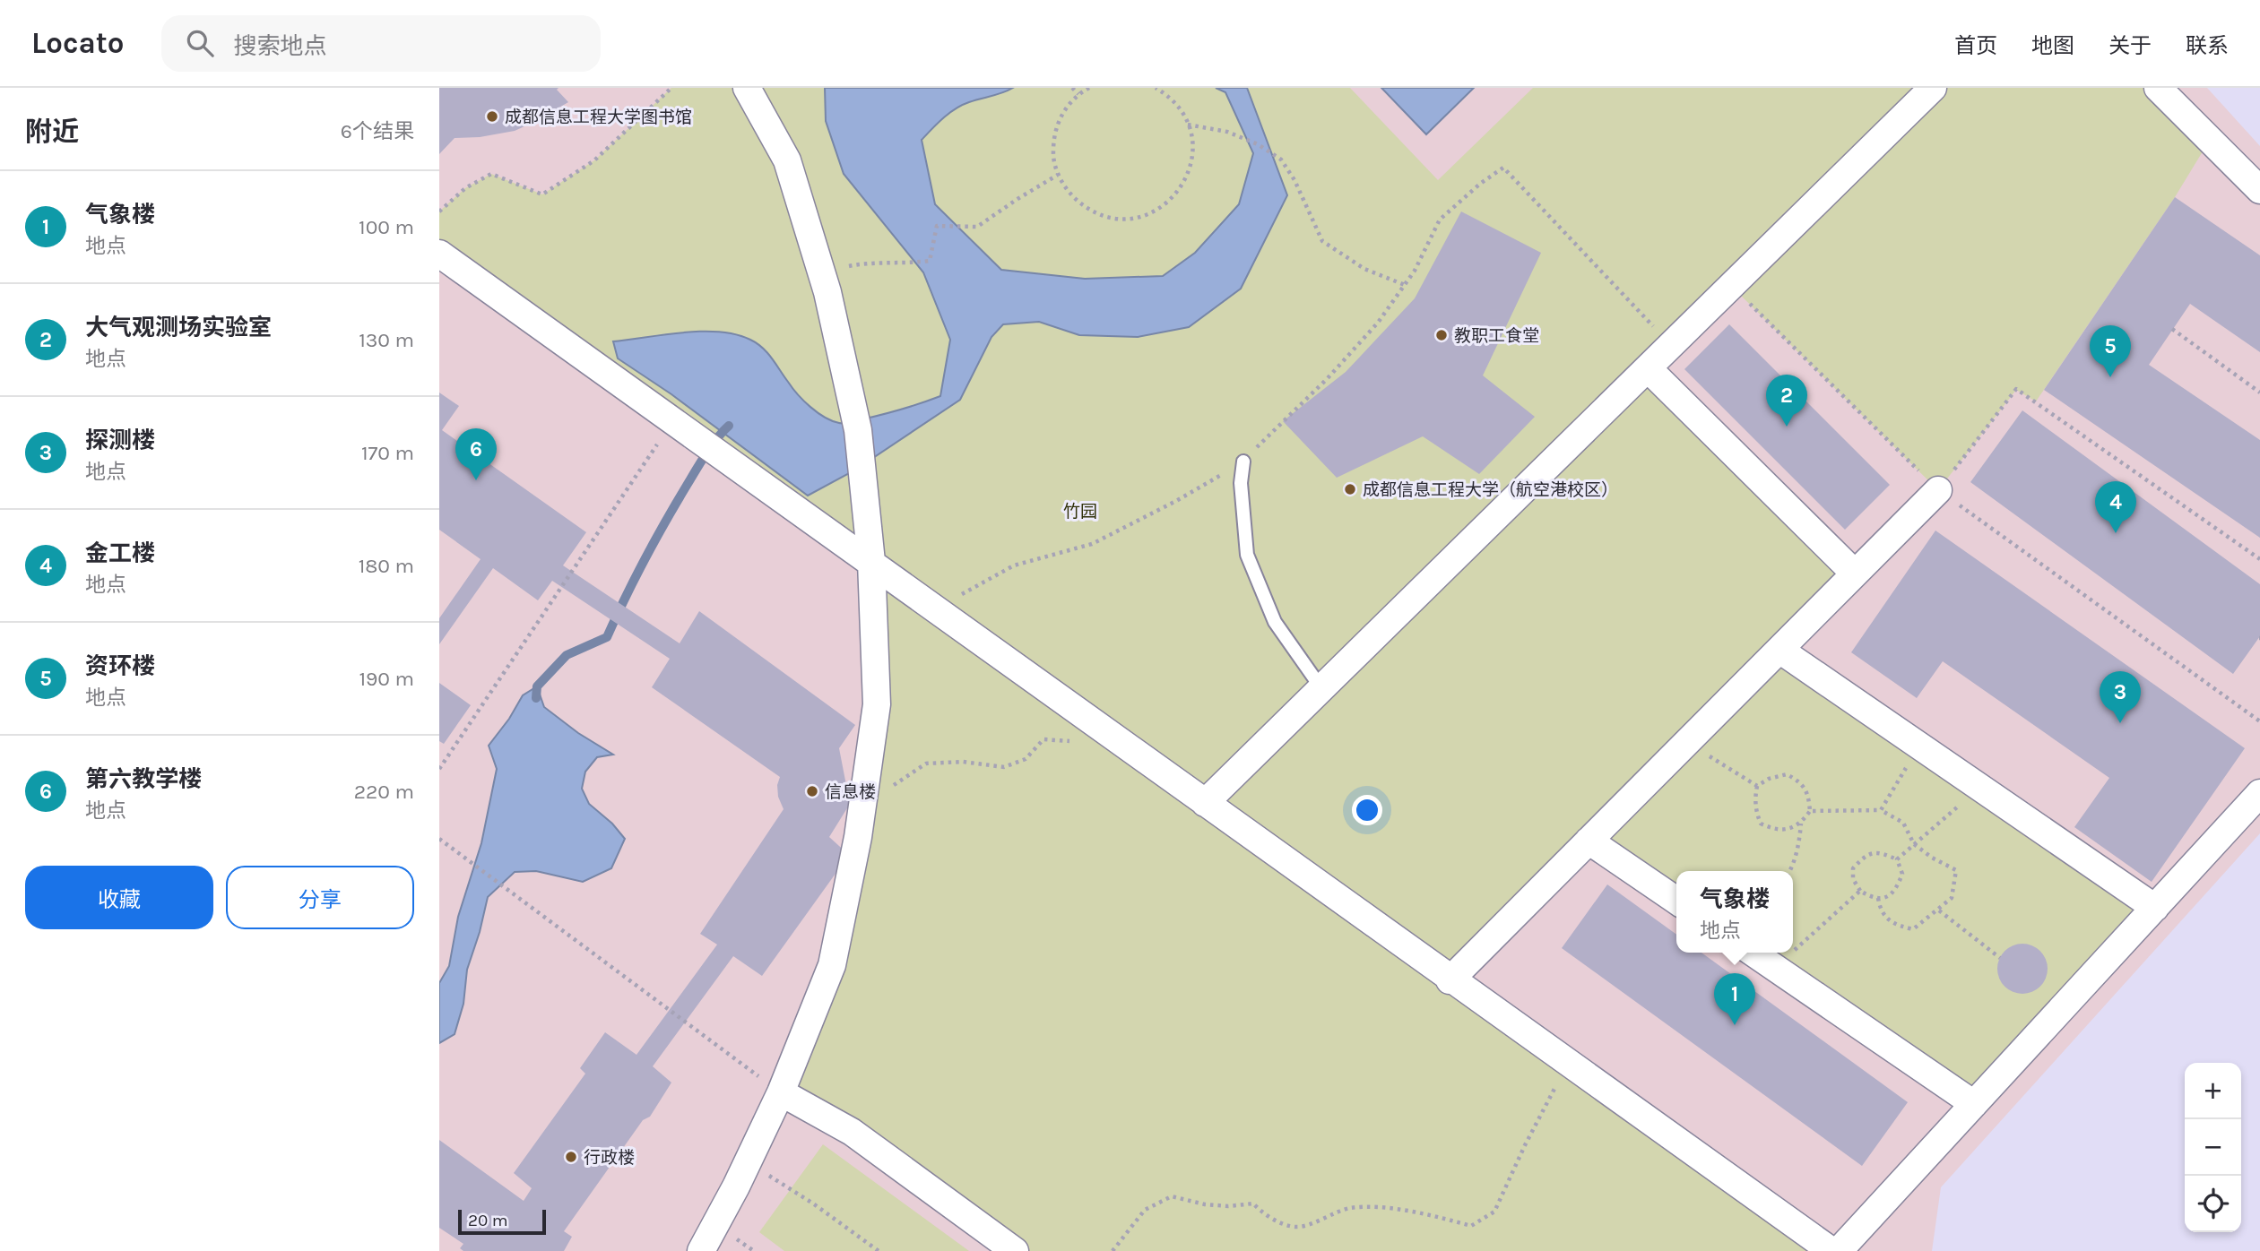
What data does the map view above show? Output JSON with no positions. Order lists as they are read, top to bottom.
{
  "parks": ["竹园"],
  "places": [
    "成都信息工程大学图书馆",
    "教职工食堂",
    "成都信息工程大学（航空港校区）",
    "信息楼",
    "行政楼"
  ],
  "scale_bar": "20 m",
  "page": {
    "header": "Locato",
    "search": "搜索地点",
    "nav": [
      "首页",
      "地图",
      "关于",
      "联系"
    ],
    "heading": ["附近", "6个结果"],
    "list": [
      {
        "mark": "1",
        "name": "气象楼",
        "note": "地点",
        "value": "100 m"
      },
      {
        "mark": "2",
        "name": "大气观测场实验室",
        "note": "地点",
        "value": "130 m"
      },
      {
        "mark": "3",
        "name": "探测楼",
        "note": "地点",
        "value": "170 m"
      },
      {
        "mark": "4",
        "name": "金工楼",
        "note": "地点",
        "value": "180 m"
      },
      {
        "mark": "5",
        "name": "资环楼",
        "note": "地点",
        "value": "190 m"
      },
      {
        "mark": "6",
        "name": "第六教学楼",
        "note": "地点",
        "value": "220 m"
      }
    ],
    "pins": [
      "5",
      "2",
      "6",
      "4",
      "3",
      "1"
    ],
    "buttons": ["收藏", "分享"],
    "popup": ["气象楼", "地点"],
    "map_buttons": ["+", "−"],
    "scale": "20 m"
  }
}
